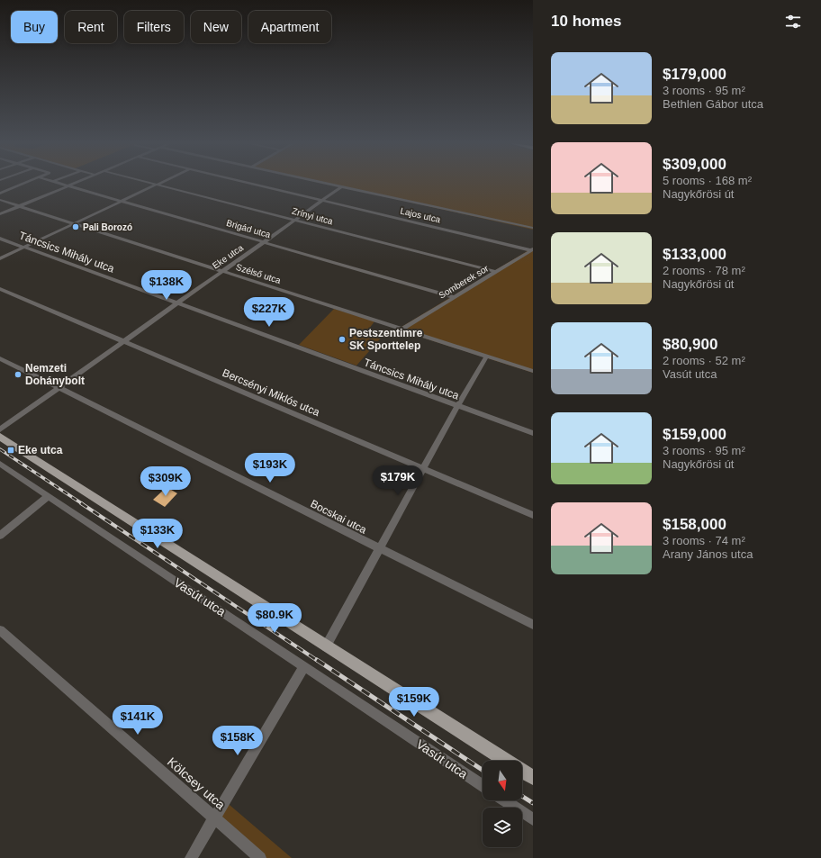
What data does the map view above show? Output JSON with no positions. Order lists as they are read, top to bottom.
{
  "streets": {
    "street": [
      "Lajos utca",
      "Zrínyi utca",
      "Brigád utca",
      "Táncsics Mihály utca",
      "Eke utca",
      "Szélső utca",
      "Somberek sor",
      "Bercsényi Miklós utca",
      "Bocskai utca",
      "Vasút utca",
      "Kölcsey utca"
    ]
  },
  "crossings": [
    ["Lajos utca", "Eke utca"],
    ["Lajos utca", "Somberek sor"],
    ["Zrínyi utca", "Eke utca"],
    ["Zrínyi utca", "Somberek sor"],
    ["Brigád utca", "Eke utca"],
    ["Brigád utca", "Somberek sor"],
    ["Táncsics Mihály utca", "Eke utca"],
    ["Eke utca", "Szélső utca"],
    ["Eke utca", "Bercsényi Miklós utca"],
    ["Eke utca", "Bocskai utca"],
    ["Szélső utca", "Somberek sor"]
  ],
  "places": {
    "other": ["Pali Borozó", "Pestszentimre SK Sporttelep", "Nemzeti Dohánybolt"],
    "transit": ["Eke utca"]
  },
  "north": "bottom",
  "page": {
    "heading": "10 homes",
    "chip": [
      "Buy",
      "Rent",
      "Filters",
      "New",
      "Apartment"
    ],
    "list": [
      {
        "name": "$179,000",
        "note": "3 rooms · 95 m² · Bethlen Gábor utca"
      },
      {
        "name": "$309,000",
        "note": "5 rooms · 168 m² · Nagykőrösi út"
      },
      {
        "name": "$133,000",
        "note": "2 rooms · 78 m² · Nagykőrösi út"
      },
      {
        "name": "$80,900",
        "note": "2 rooms · 52 m² · Vasút utca"
      },
      {
        "name": "$159,000",
        "note": "3 rooms · 95 m² · Nagykőrösi út"
      },
      {
        "name": "$158,000",
        "note": "3 rooms · 74 m² · Arany János utca"
      }
    ],
    "price": [
      "$138K",
      "$227K",
      "$193K",
      "$179K",
      "$309K",
      "$133K",
      "$80.9K",
      "$159K",
      "$141K",
      "$158K"
    ]
  }
}
